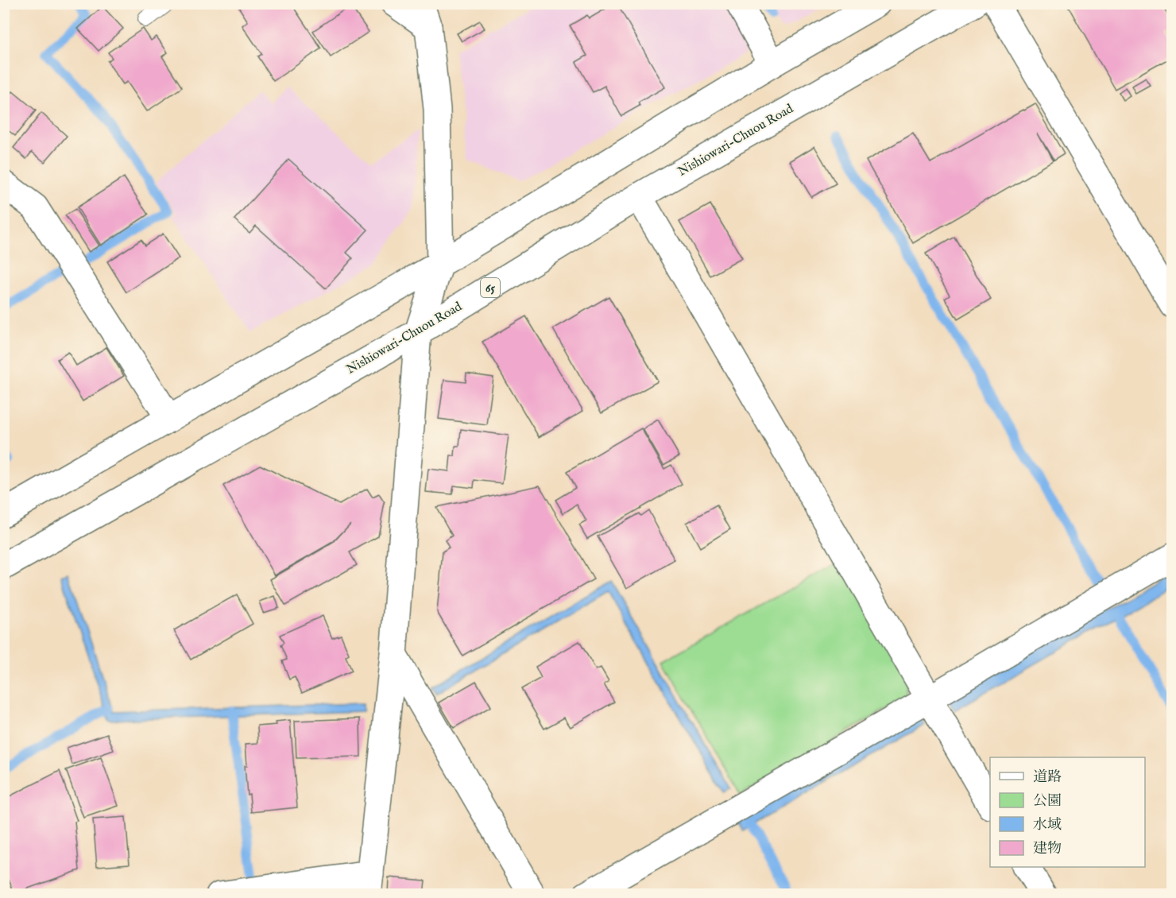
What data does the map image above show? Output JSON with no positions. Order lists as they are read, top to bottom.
{
  "streets": {
    "street": ["Nishiowari-Chuou Road", "65"]
  },
  "legend": [
    "道路",
    "公園",
    "水域",
    "建物"
  ]
}
